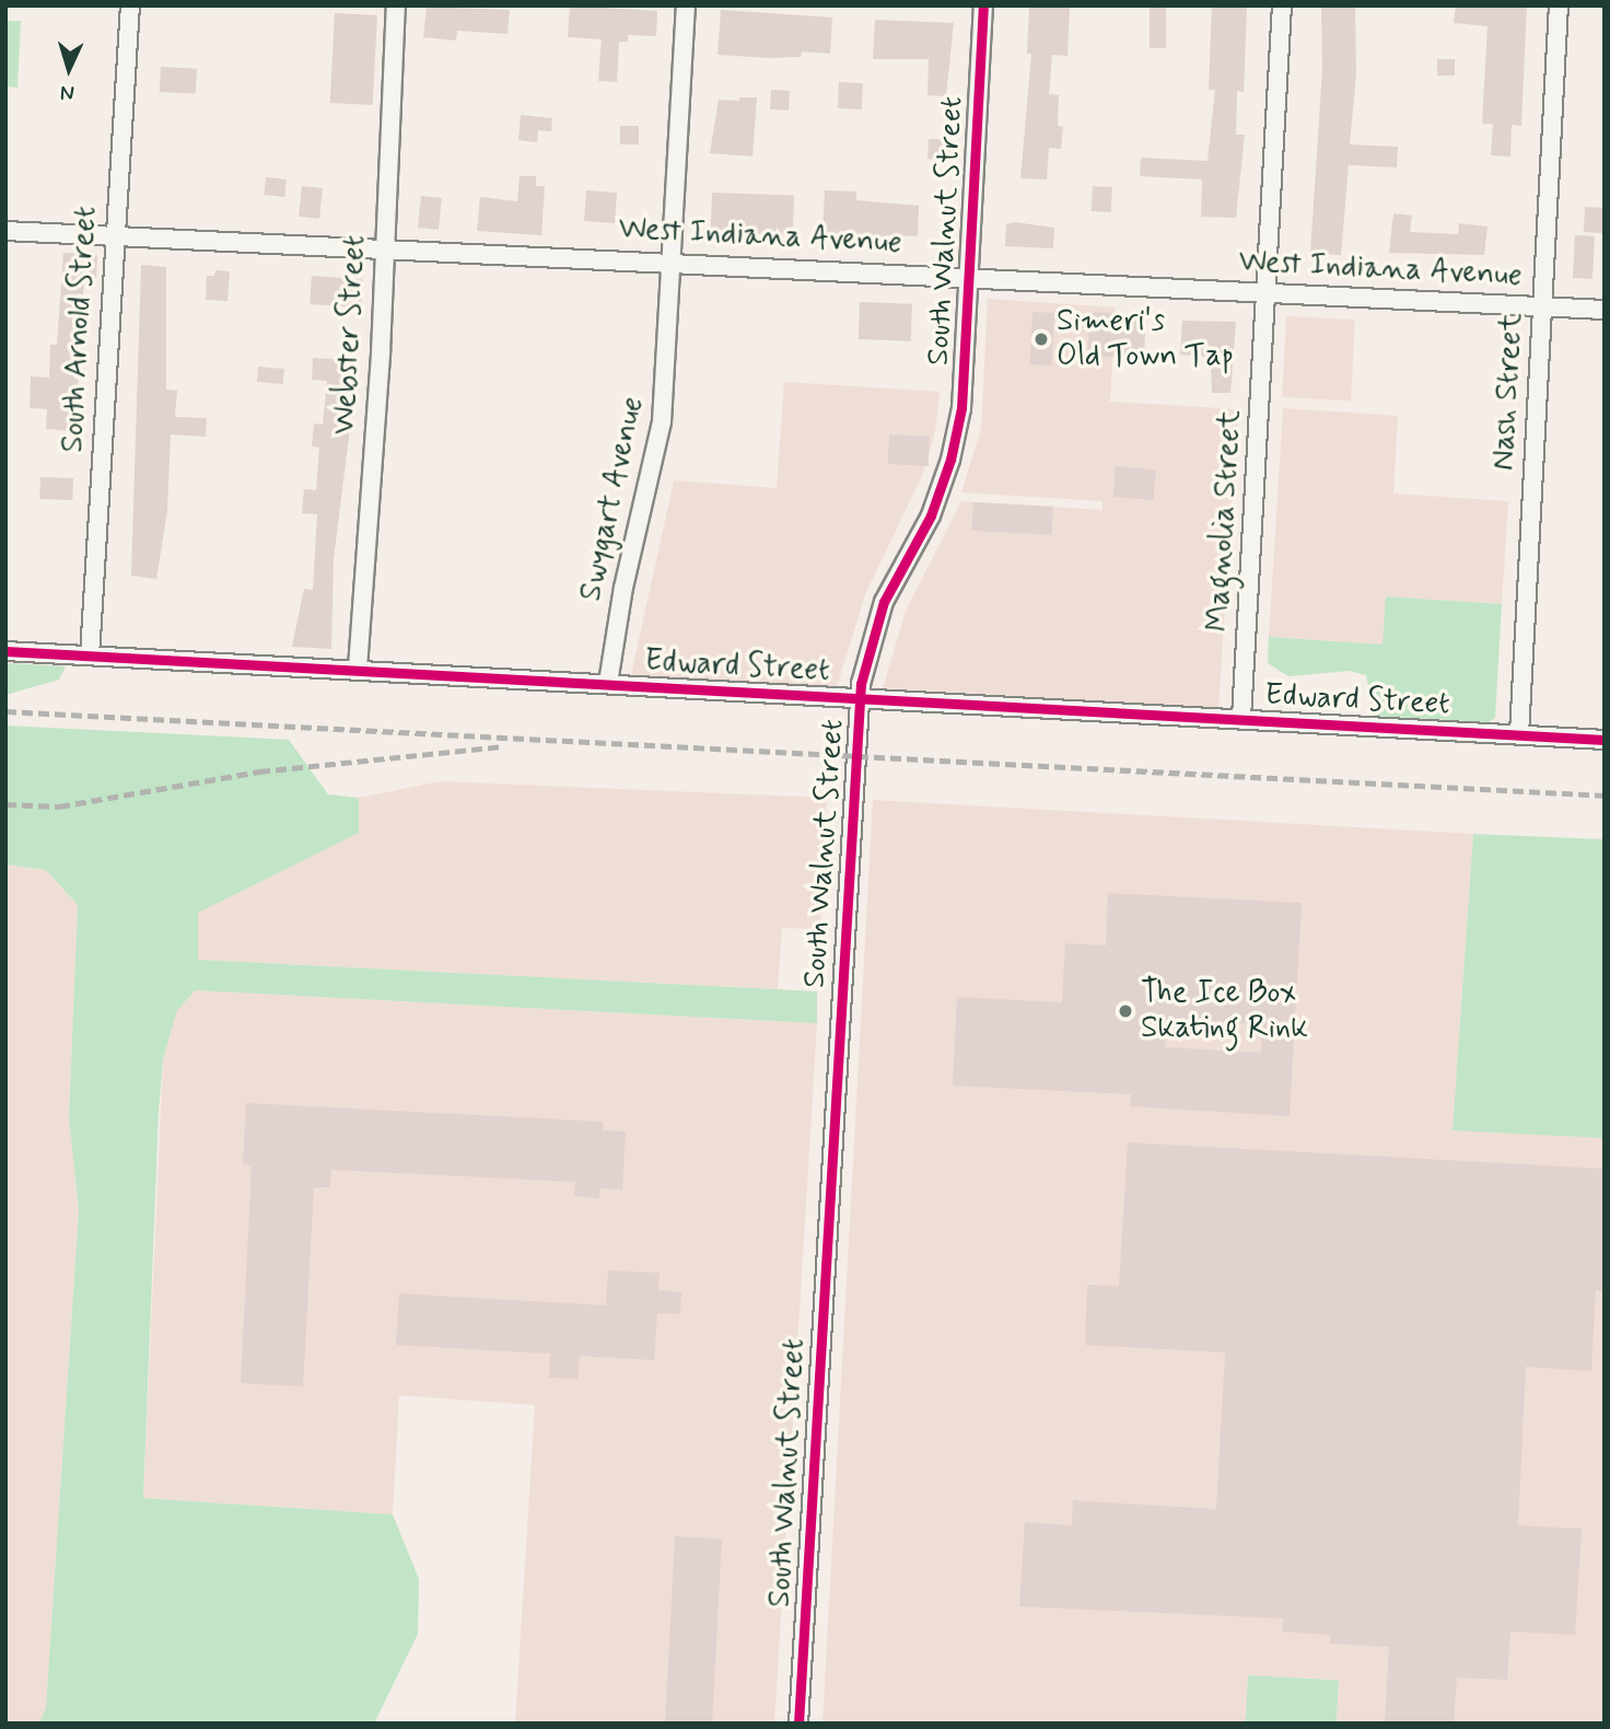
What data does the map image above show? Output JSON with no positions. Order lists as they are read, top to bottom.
{
  "streets": {
    "street": [
      "South Walnut Street",
      "West Indiana Avenue",
      "South Arnold Street",
      "Webster Street",
      "Nash Street",
      "Swygart Avenue",
      "Magnolia Street",
      "Edward Street"
    ]
  },
  "crossings": [
    ["South Walnut Street", "West Indiana Avenue"],
    ["South Walnut Street", "Edward Street"],
    ["West Indiana Avenue", "South Arnold Street"],
    ["West Indiana Avenue", "Webster Street"],
    ["West Indiana Avenue", "Nash Street"],
    ["West Indiana Avenue", "Swygart Avenue"],
    ["West Indiana Avenue", "Magnolia Street"],
    ["South Arnold Street", "Edward Street"],
    ["Webster Street", "Edward Street"],
    ["Nash Street", "Edward Street"],
    ["Swygart Avenue", "Edward Street"],
    ["Magnolia Street", "Edward Street"]
  ],
  "places": ["Simeri's Old Town Tap", "The Ice Box Skating Rink"],
  "north": "bottom"
}
